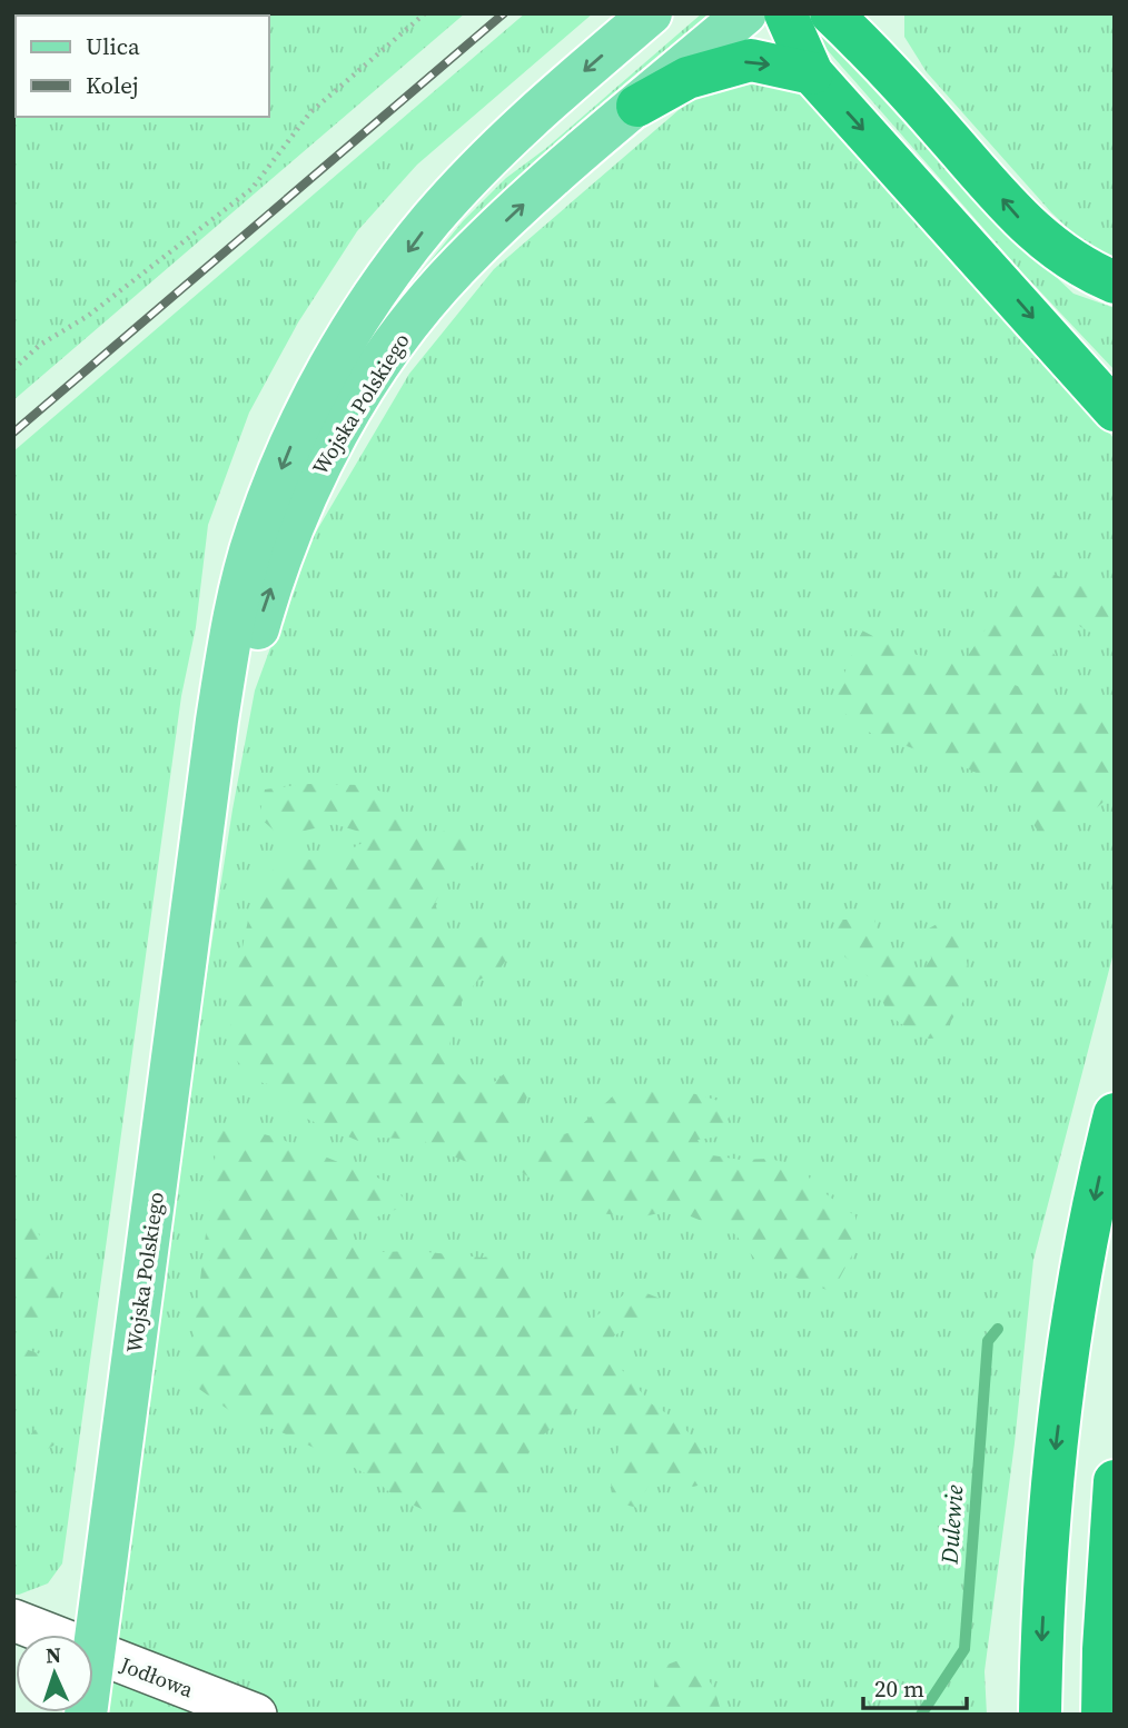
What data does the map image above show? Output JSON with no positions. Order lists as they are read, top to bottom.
{
  "streets": {
    "main road": ["Wojska Polskiego"],
    "street": ["Jodłowa"]
  },
  "crossings": [
    ["Wojska Polskiego", "Jodłowa"]
  ],
  "water": ["Dulewie"],
  "legend": ["Ulica", "Kolej"],
  "scale_bar": "20 m",
  "north": "top"
}
